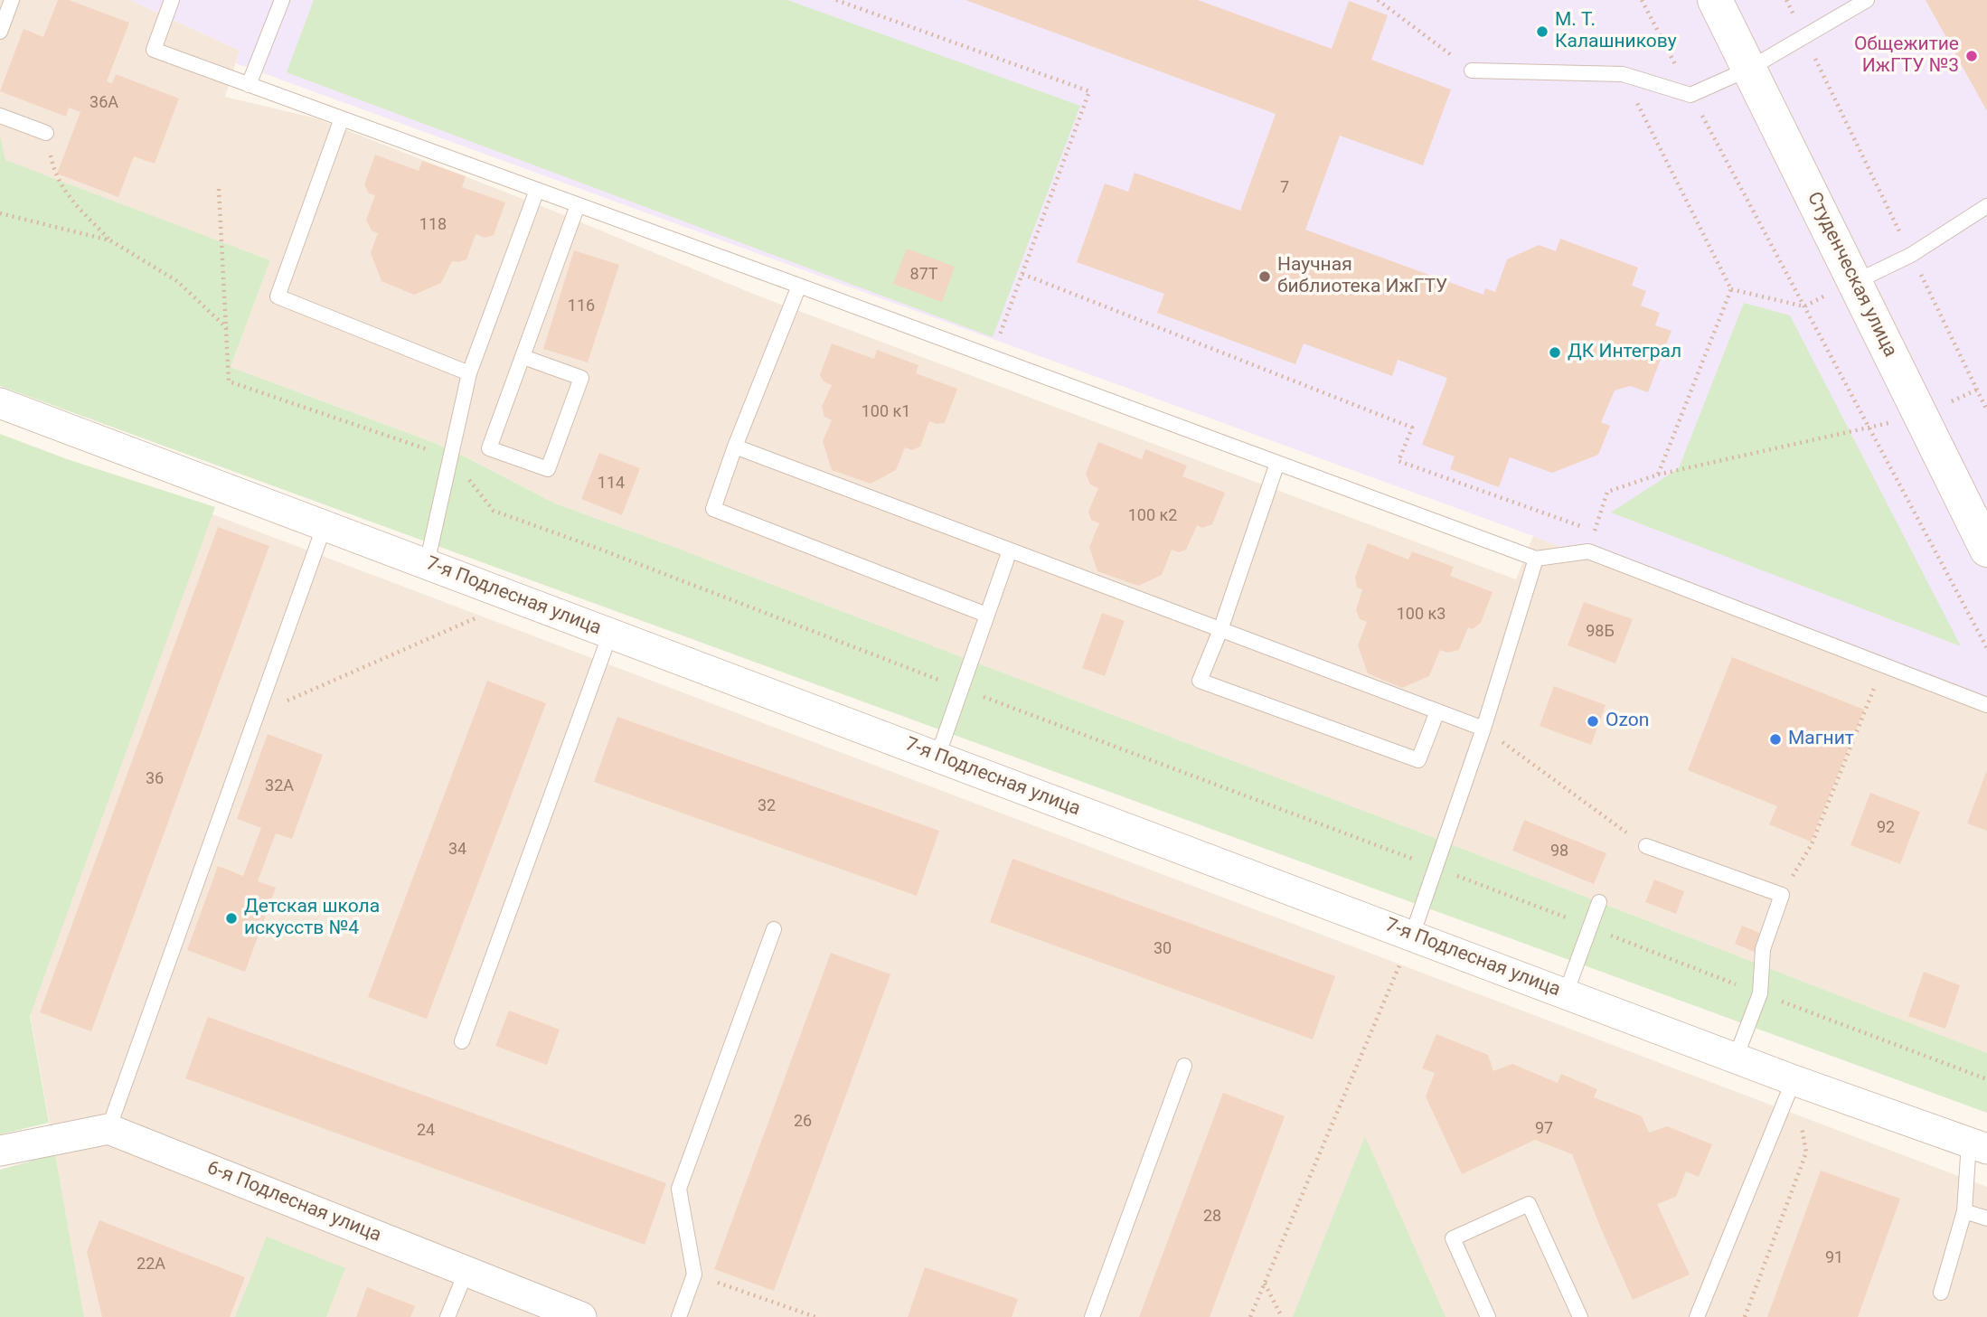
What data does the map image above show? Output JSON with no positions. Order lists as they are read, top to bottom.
{
  "streets": {
    "street": ["Студенческая улица", "7-я Подлесная улица", "6-я Подлесная улица"]
  },
  "places": [
    "М. Т. Калашникову",
    "Общежитие ИжГТУ №3",
    "Научная библиотека ИжГТУ",
    "ДК Интеграл",
    "Ozon",
    "Магнит",
    "Детская школа искусств №4"
  ],
  "house_numbers": [
    "36А",
    "7",
    "118",
    "87Т",
    "116",
    "100 к1",
    "114",
    "100 к2",
    "100 к3",
    "98Б",
    "36",
    "32А",
    "32",
    "92",
    "34",
    "98",
    "30",
    "26",
    "97",
    "24",
    "28",
    "91",
    "22А"
  ]
}
